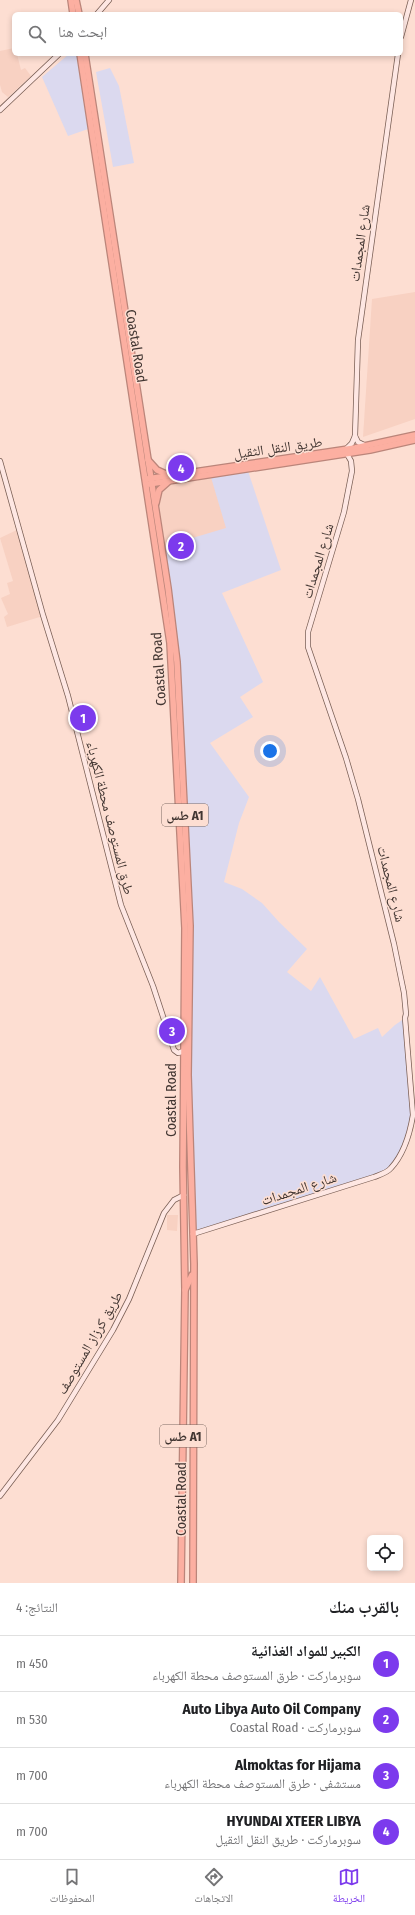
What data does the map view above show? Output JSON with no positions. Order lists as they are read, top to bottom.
{
  "streets": {
    "highway": ["Coastal Road", "طريق النقل الثقيل", "طس A1"],
    "main road": ["شارع المجمدات", "طرق المستوصف محطة الكهرباء", "طريق كرزاز المستوصف"]
  },
  "crossings": [
    ["شارع المجمدات", "Coastal Road"],
    ["شارع المجمدات", "طريق النقل الثقيل"],
    ["Coastal Road", "طريق النقل الثقيل"],
    ["Coastal Road", "طرق المستوصف محطة الكهرباء"],
    ["Coastal Road", "طريق كرزاز المستوصف"]
  ],
  "page": {
    "search": "ابحث هنا",
    "pins": [
      "4",
      "2",
      "1",
      "3"
    ],
    "heading": ["بالقرب منك", "النتائج: 4"],
    "list": [
      {
        "mark": "1",
        "name": "الكبير للمواد الغذائية",
        "note": "سوبرماركت · طرق المستوصف محطة الكهرباء",
        "value": "450 m"
      },
      {
        "mark": "2",
        "name": "Auto Libya Auto Oil Company",
        "note": "سوبرماركت · Coastal Road",
        "value": "530 m"
      },
      {
        "mark": "3",
        "name": "Almoktas for Hijama",
        "note": "مستشفى · طرق المستوصف محطة الكهرباء",
        "value": "700 m"
      },
      {
        "mark": "4",
        "name": "HYUNDAI XTEER LIBYA",
        "note": "سوبرماركت · طريق النقل الثقيل",
        "value": "700 m"
      }
    ],
    "nav": ["الخريطة", "الاتجاهات", "المحفوظات"]
  }
}
